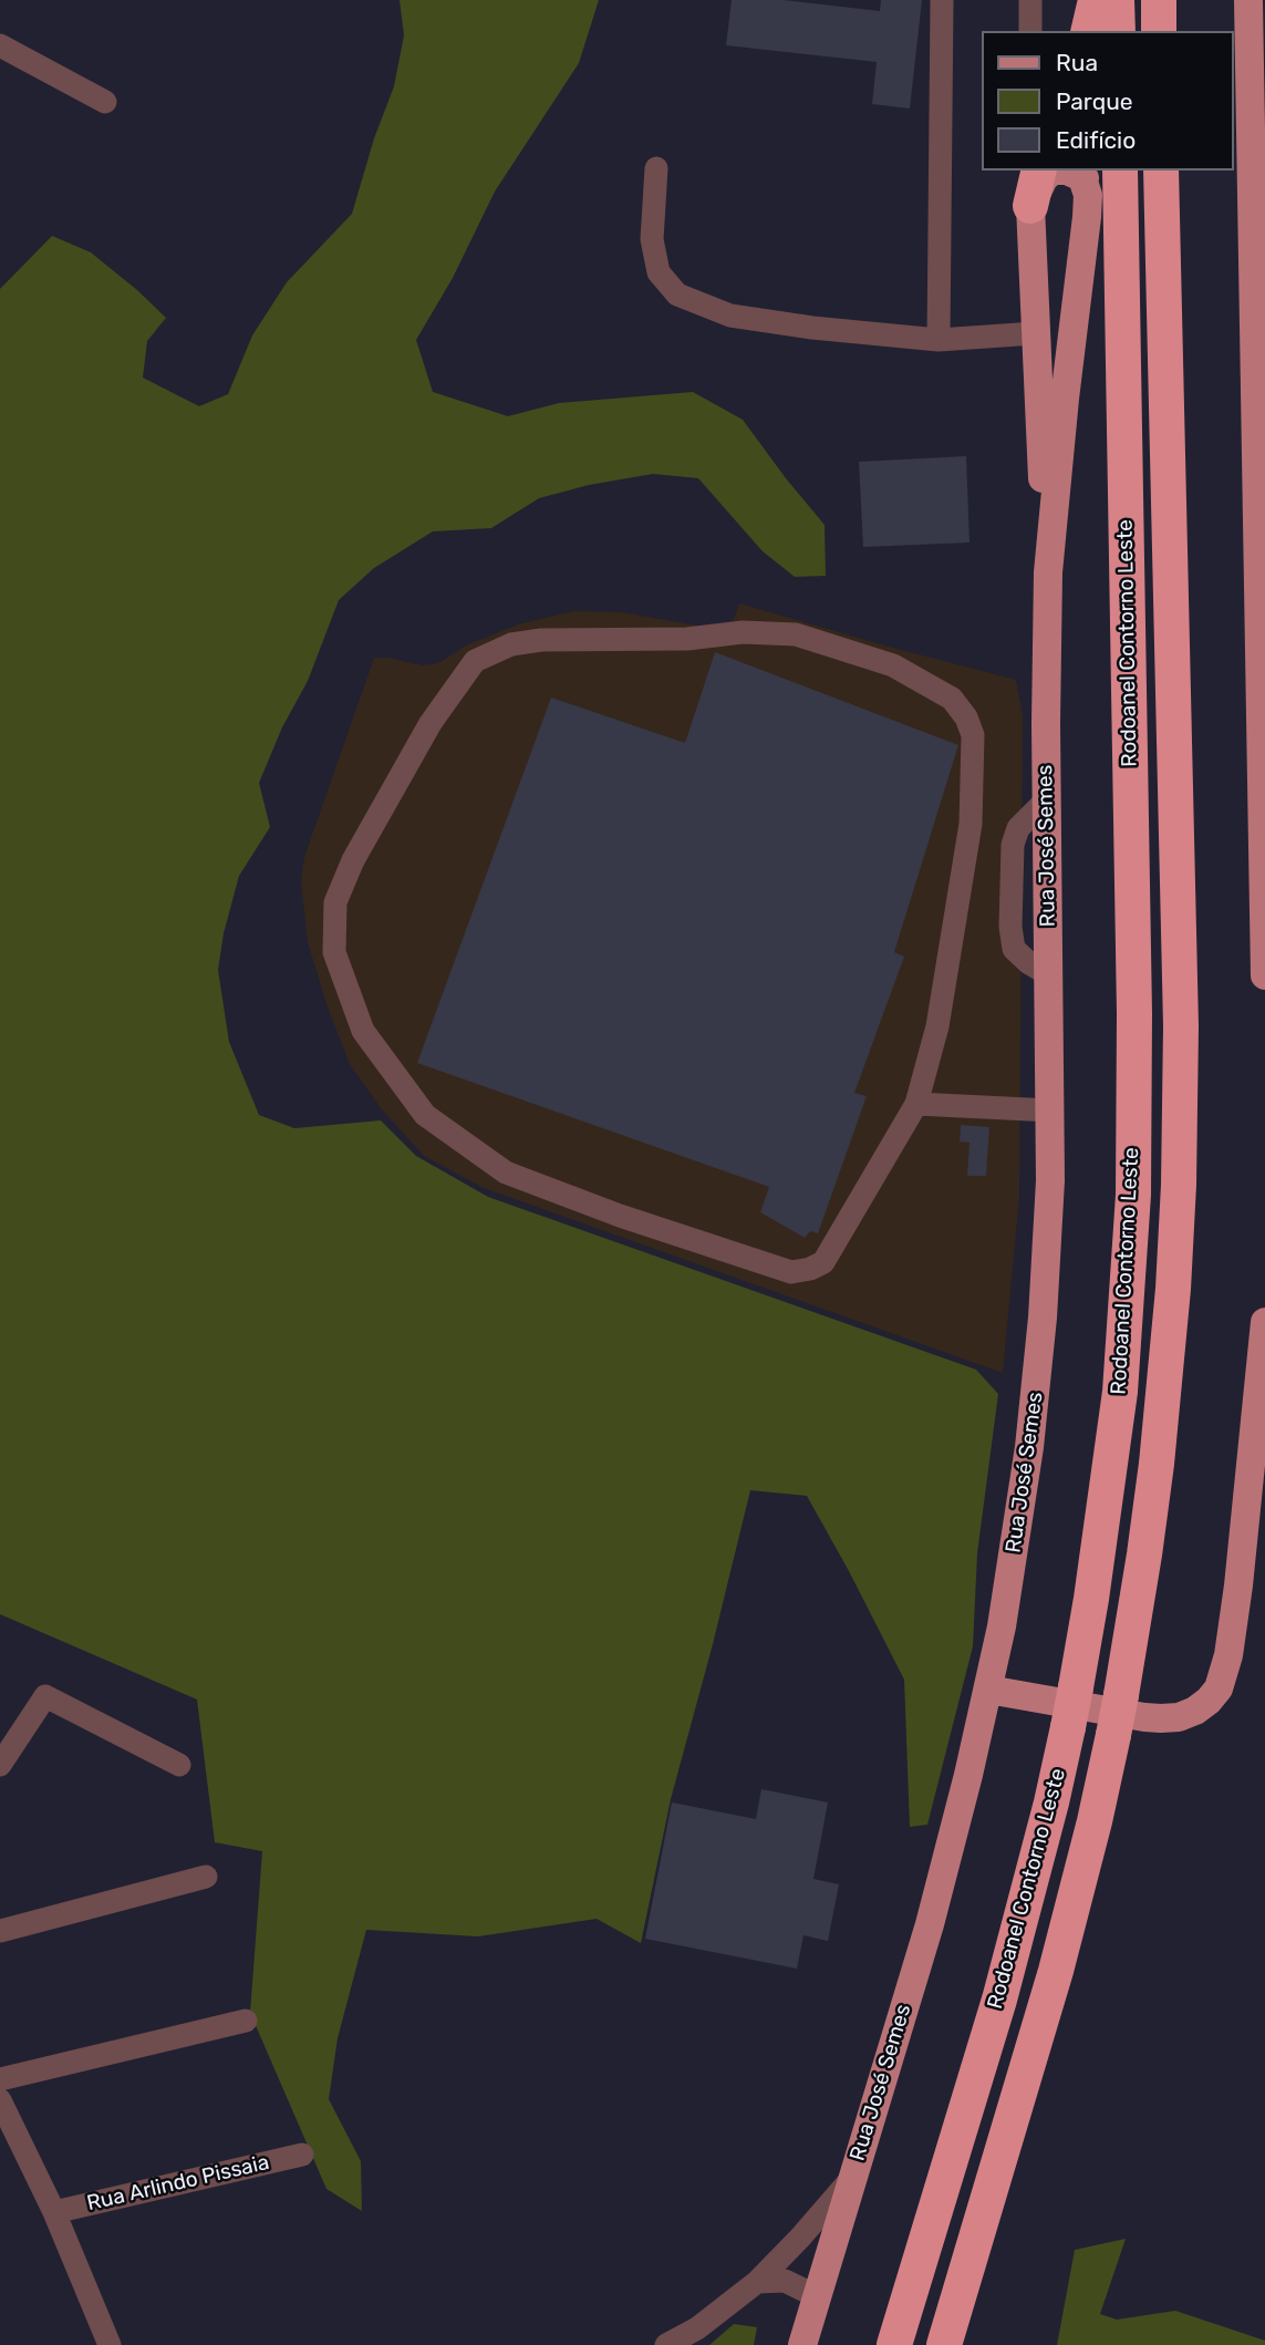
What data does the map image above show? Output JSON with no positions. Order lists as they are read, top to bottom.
{
  "streets": {
    "highway": ["Rodoanel Contorno Leste"],
    "main road": ["Rua José Semes"],
    "street": ["Rua Arlindo Pissaia"]
  },
  "legend": ["Rua", "Parque", "Edifício"]
}
